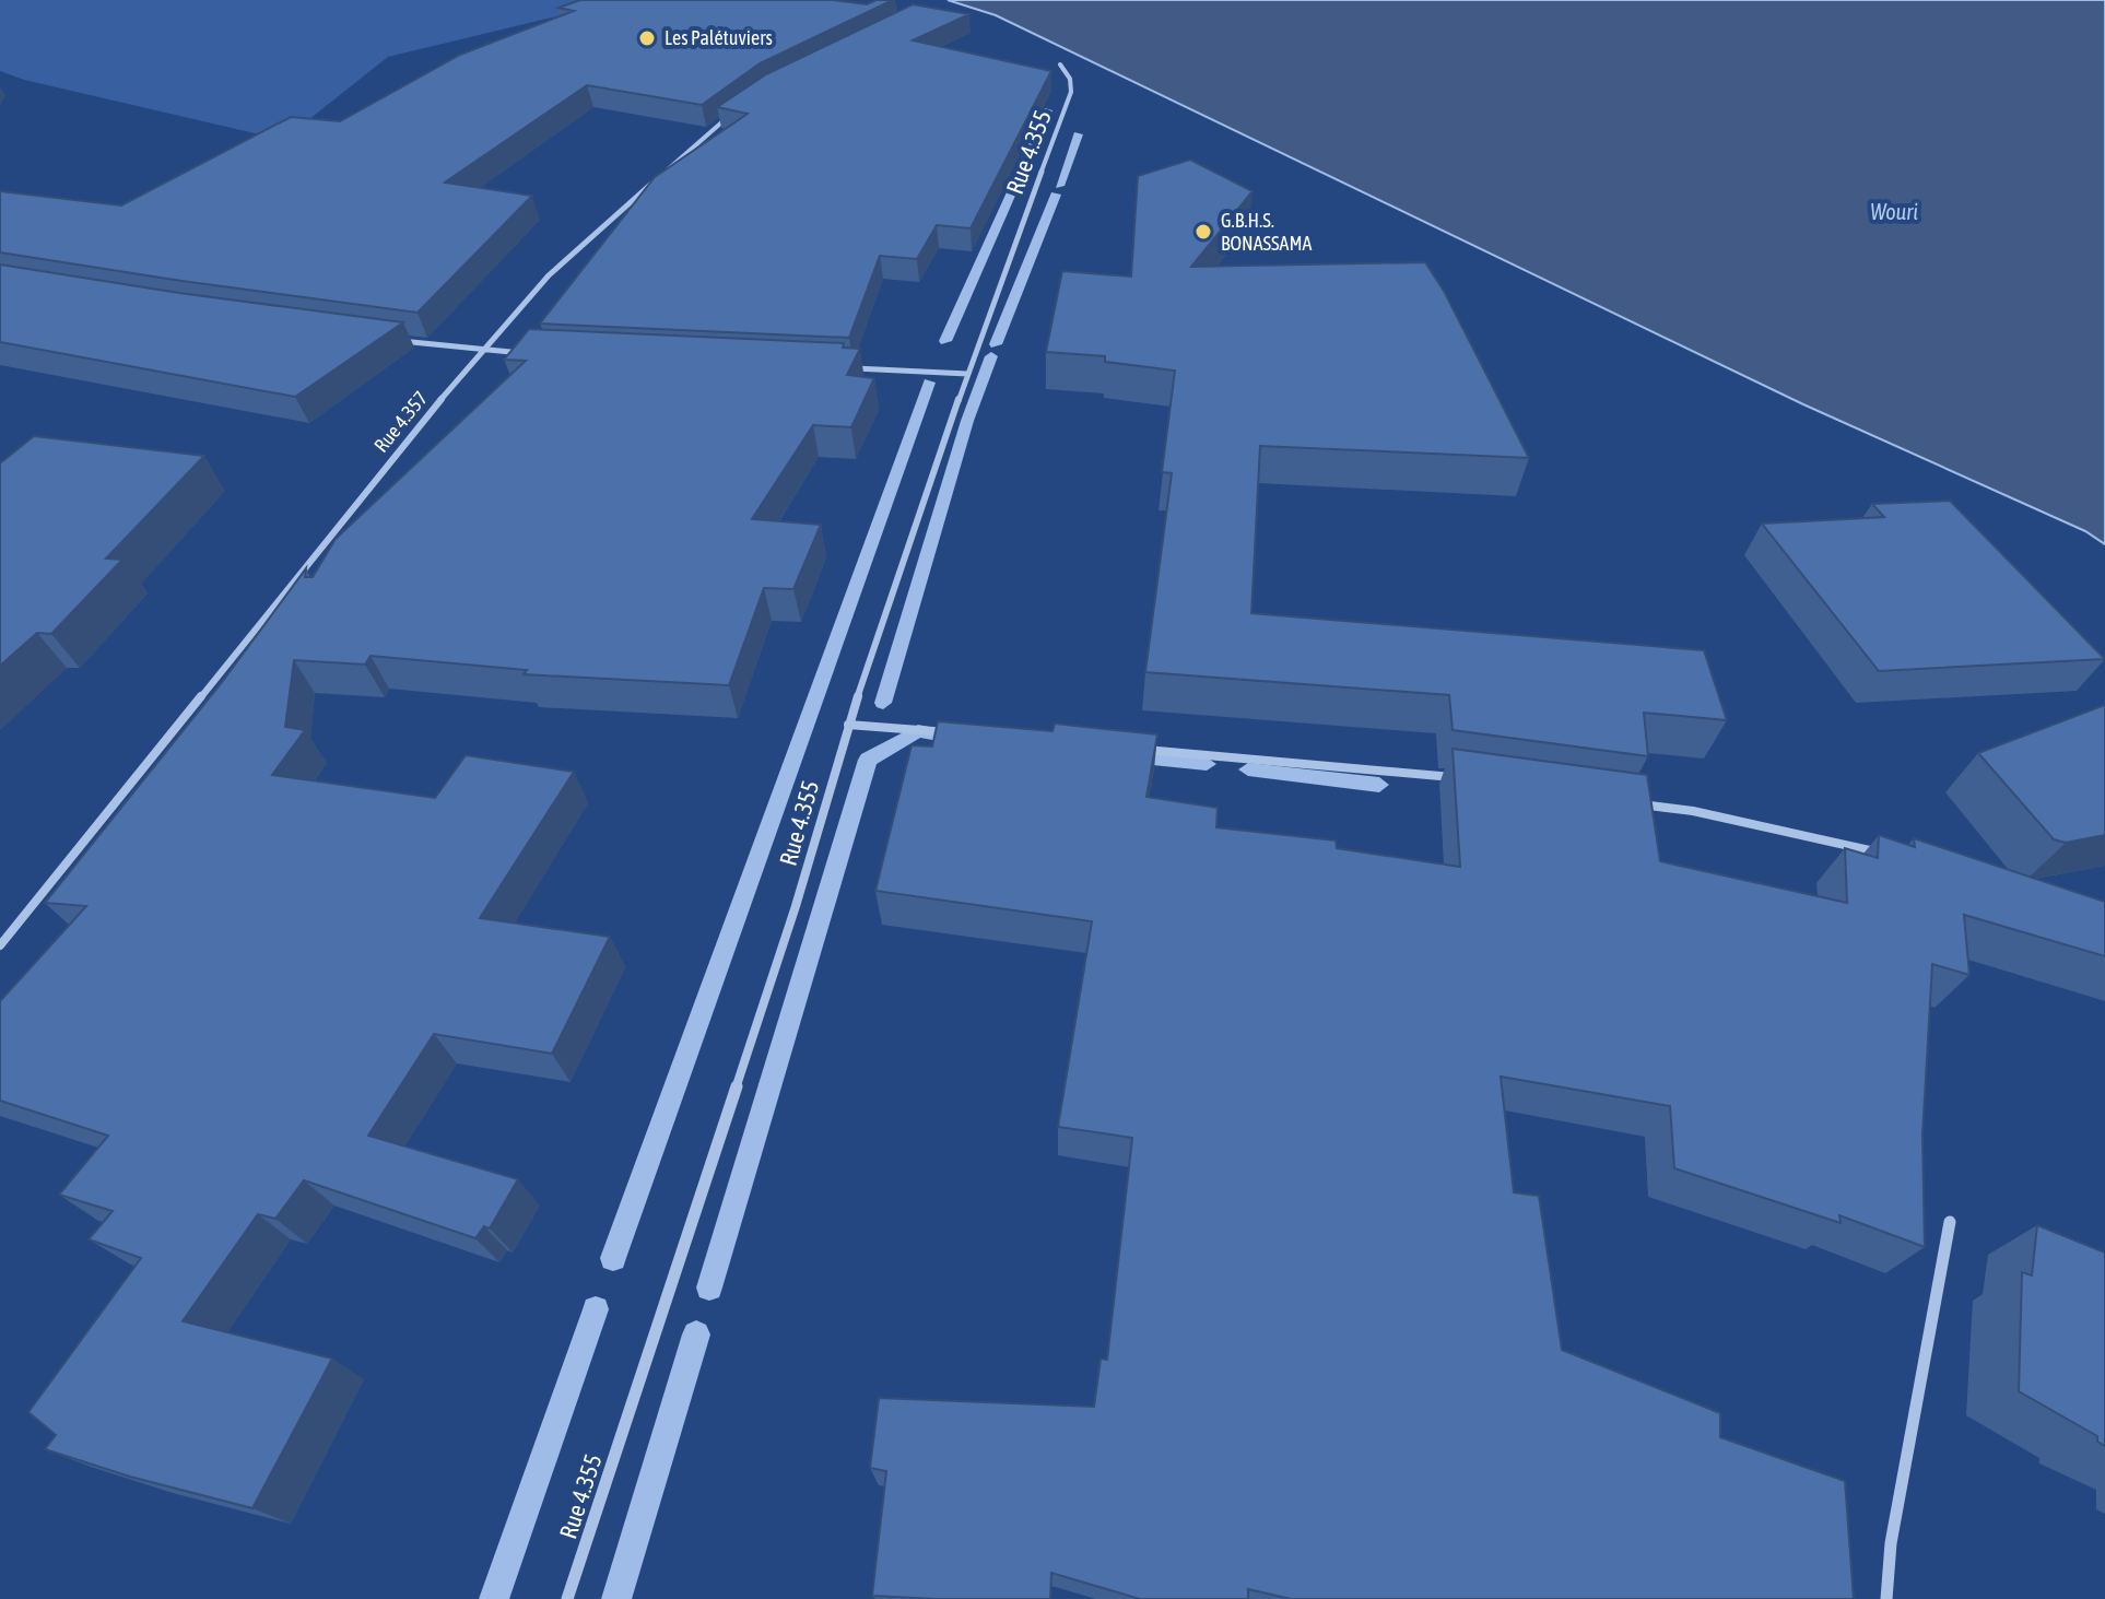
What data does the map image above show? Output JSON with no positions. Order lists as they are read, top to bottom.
{
  "streets": {
    "street": ["Rue 4.355", "Rue 4.357"]
  },
  "water": ["Wouri"],
  "places": ["Les Palétuviers", "G.B.H.S. BONASSAMA"]
}
